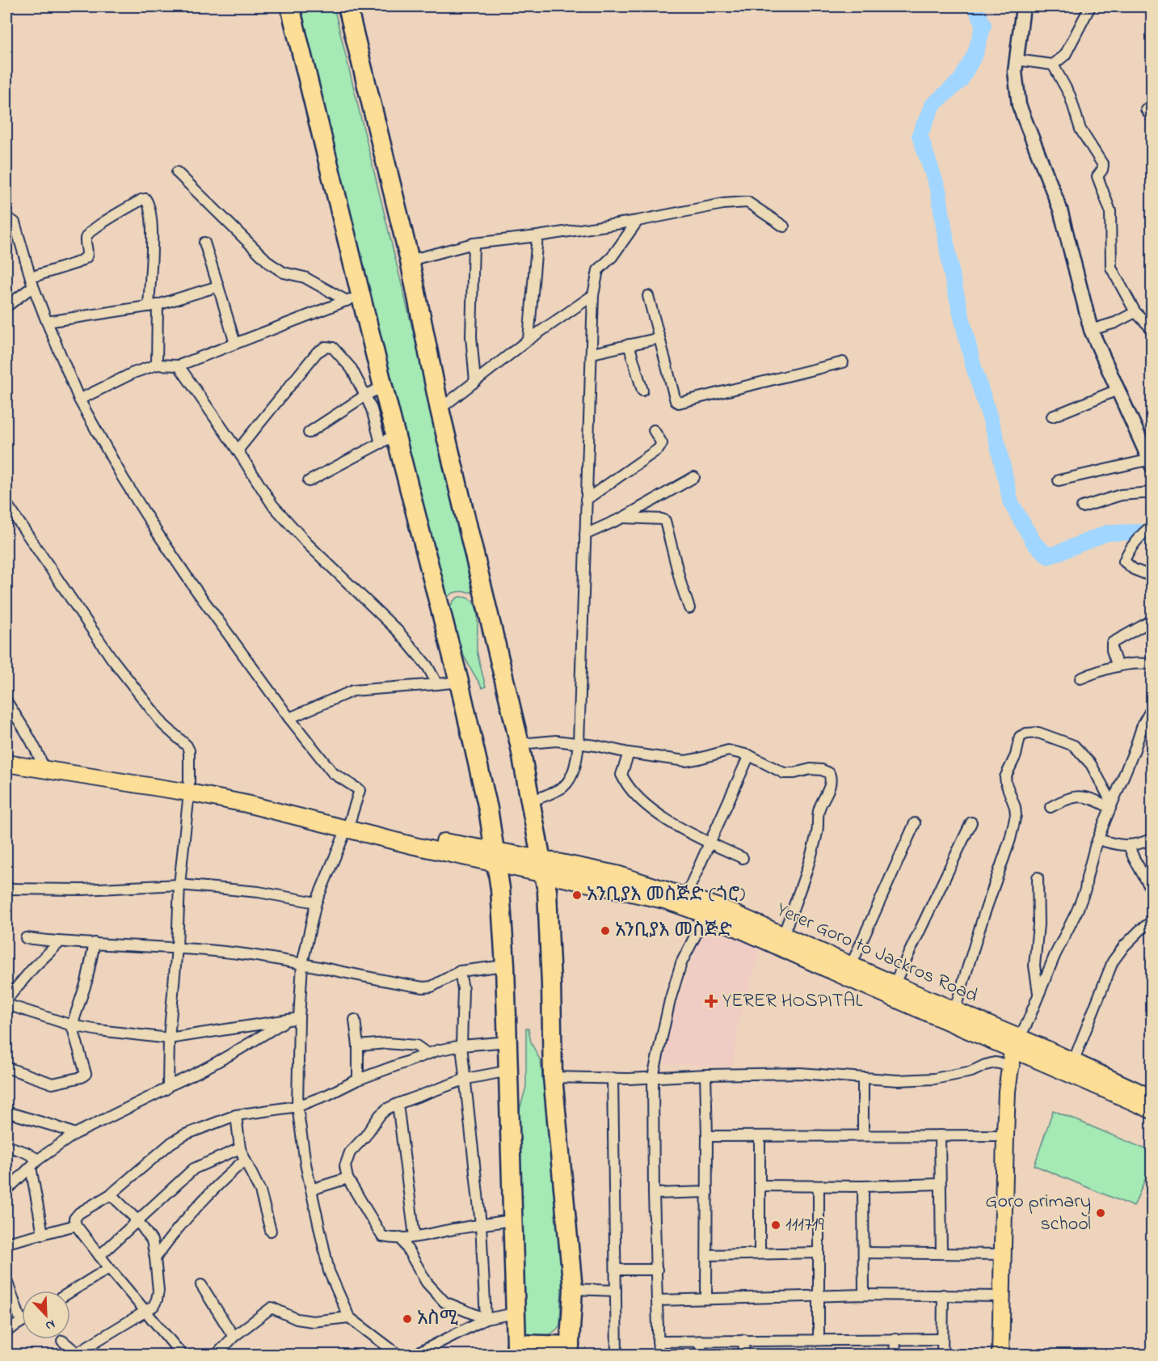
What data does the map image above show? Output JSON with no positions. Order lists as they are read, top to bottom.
{
  "streets": {
    "main road": ["Yerer Goro to Jackros Road"]
  },
  "places": {
    "other": [
      "አንቢያእ መስጅድ (ጎሮ)",
      "አንቢያእ መስጅድ",
      "Goro primary school",
      "111719",
      "አስሚ"
    ],
    "health": ["YERER HOSPITAL"]
  },
  "north": "bottom right"
}
